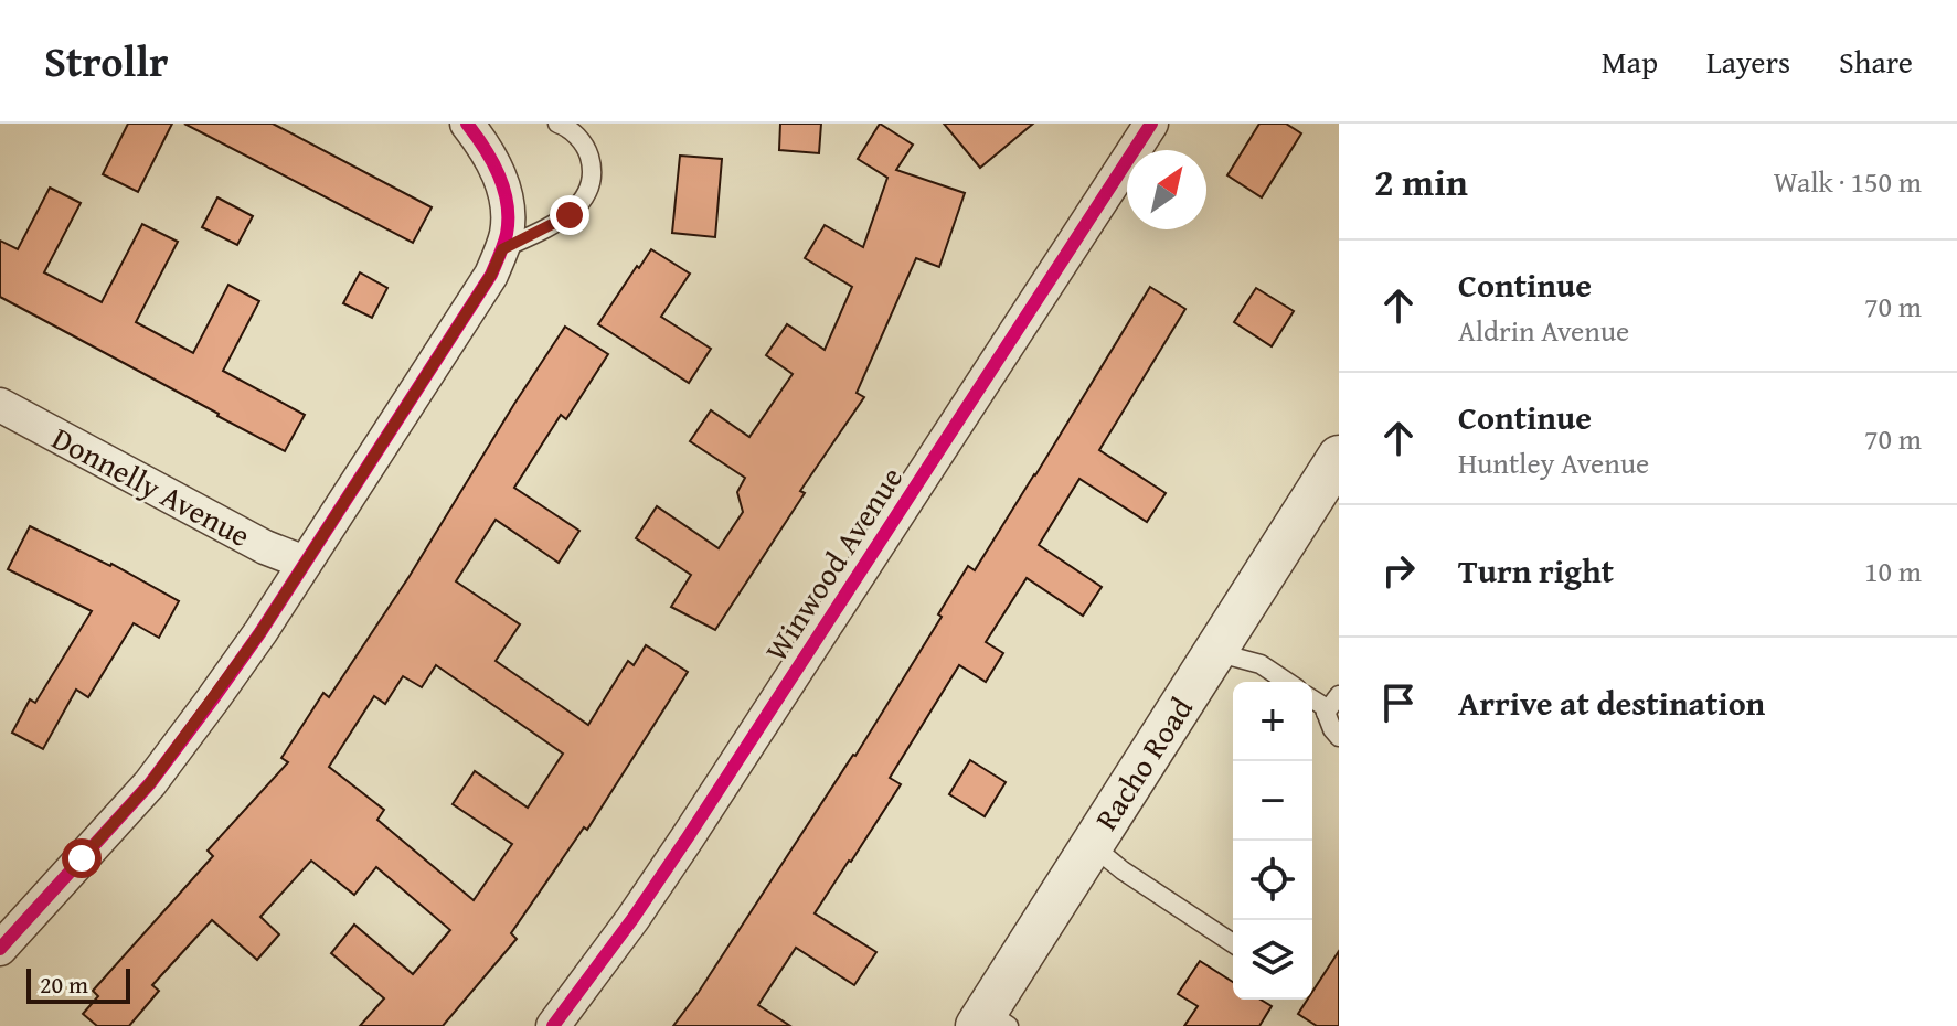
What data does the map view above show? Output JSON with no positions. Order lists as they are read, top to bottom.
{
  "streets": {
    "street": ["Donnelly Avenue", "Winwood Avenue", "Racho Road"]
  },
  "scale_bar": "20 m",
  "north": "top right",
  "page": {
    "header": "Strollr",
    "nav": ["Map", "Layers", "Share"],
    "heading": ["2 min", "Walk · 150 m"],
    "list": [
      ["Continue", "Aldrin Avenue", "70 m"],
      ["Continue", "Huntley Avenue", "70 m"],
      ["Turn right", "10 m"],
      "Arrive at destination"
    ],
    "map_buttons": ["+", "−"],
    "scale": "20 m"
  }
}
